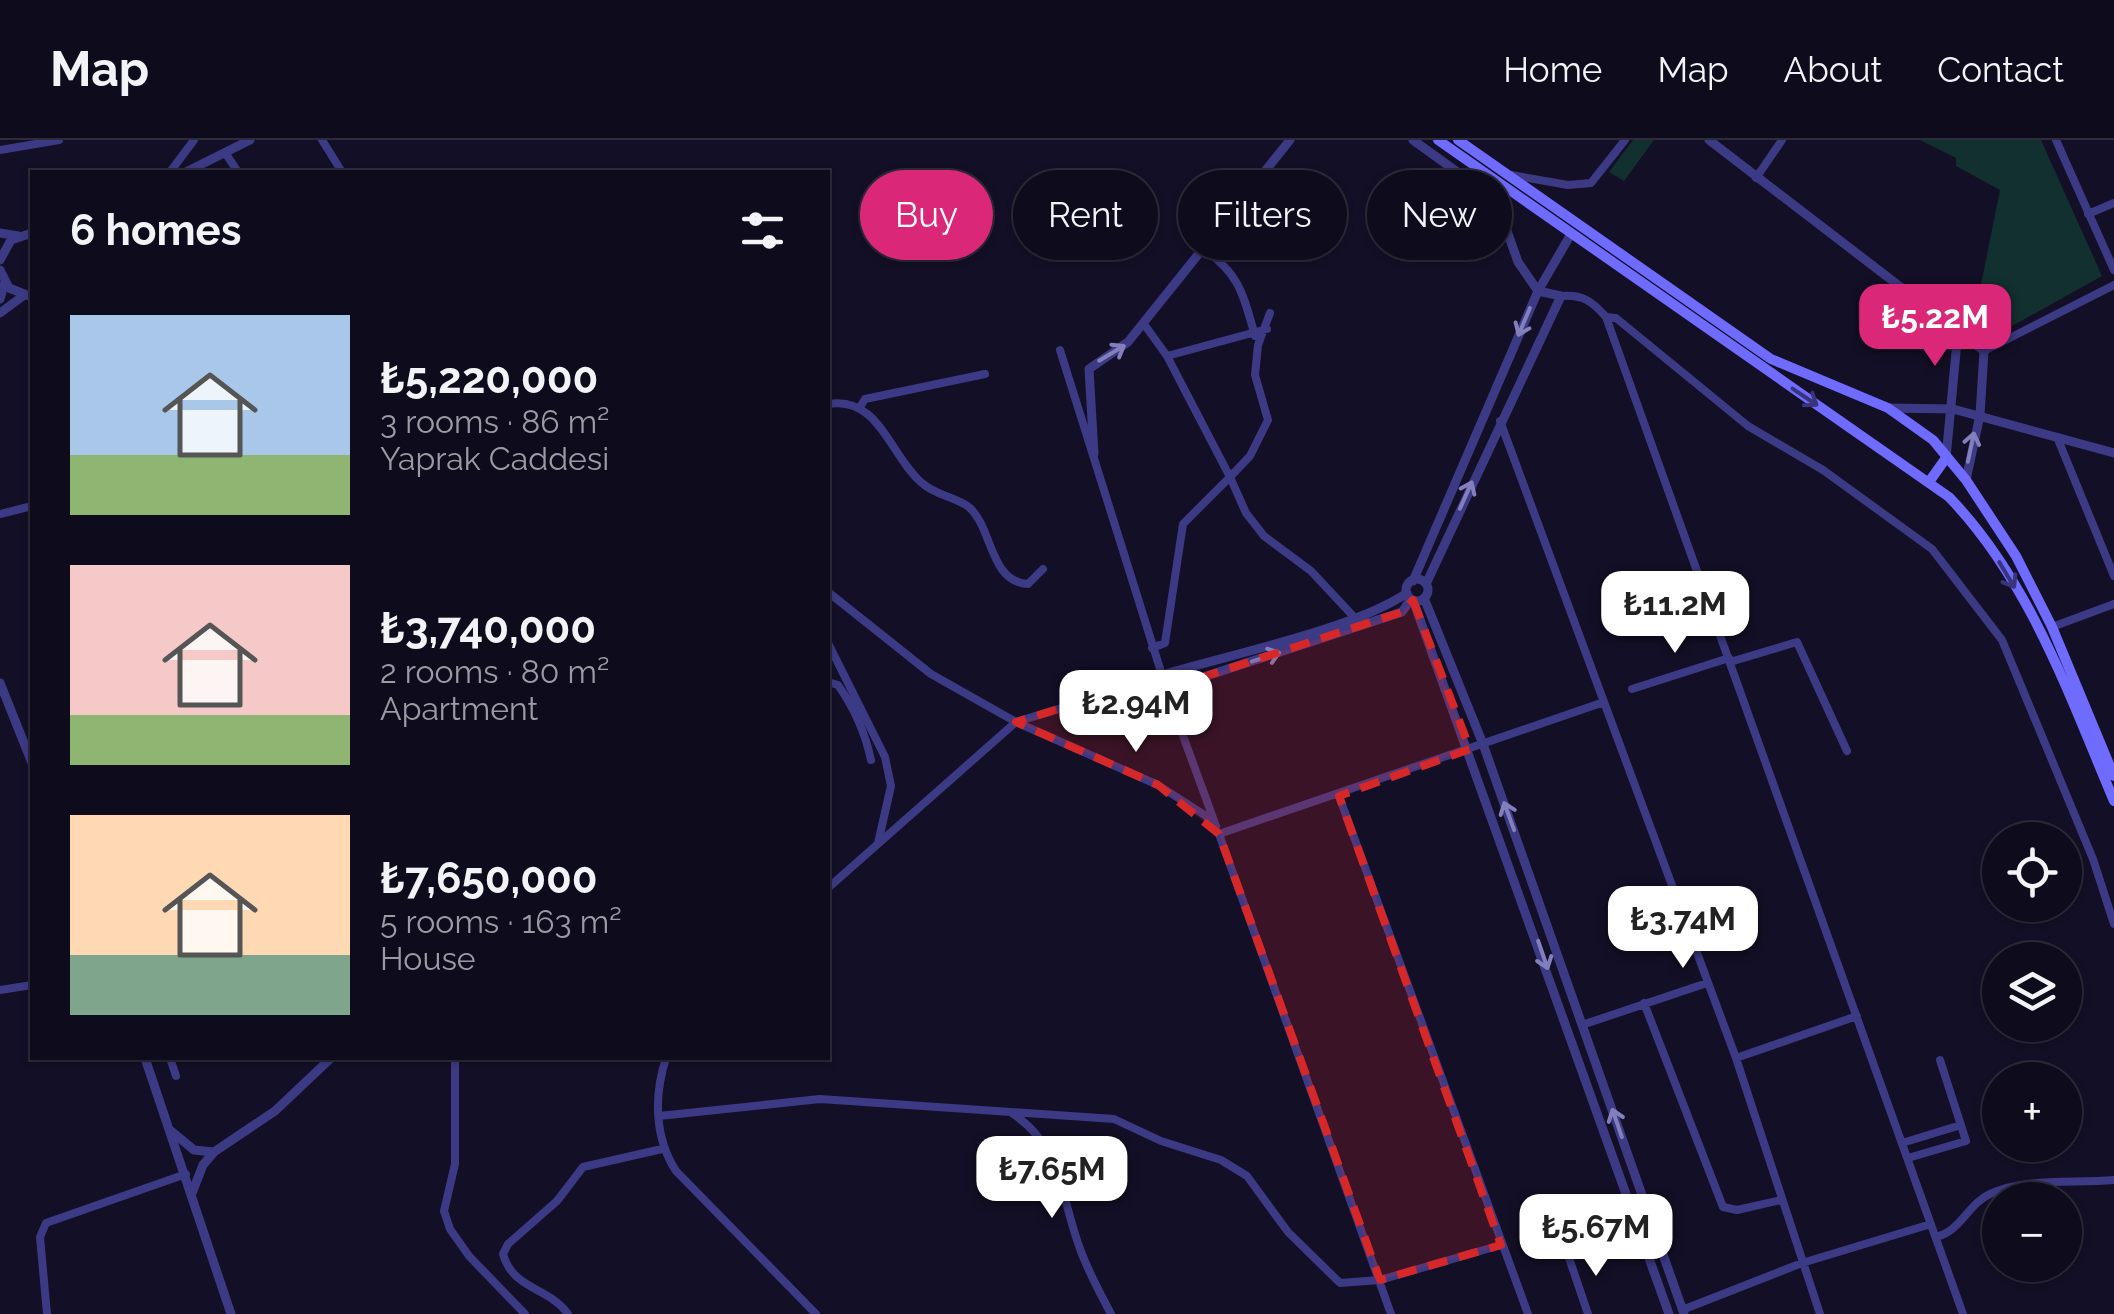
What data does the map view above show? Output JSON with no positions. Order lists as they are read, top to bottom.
{
  "page": {
    "header": "Map",
    "nav": [
      "Home",
      "Map",
      "About",
      "Contact"
    ],
    "chip": [
      "Buy",
      "Rent",
      "Filters",
      "New"
    ],
    "heading": "6 homes",
    "price": [
      "₺5.22M",
      "₺11.2M",
      "₺2.94M",
      "₺3.74M",
      "₺7.65M",
      "₺5.67M"
    ],
    "list": [
      {
        "name": "₺5,220,000",
        "note": "3 rooms · 86 m² · Yaprak Caddesi"
      },
      {
        "name": "₺3,740,000",
        "note": "2 rooms · 80 m² · Apartment"
      },
      {
        "name": "₺7,650,000",
        "note": "5 rooms · 163 m² · House"
      }
    ],
    "map_buttons": ["+", "−"]
  }
}
